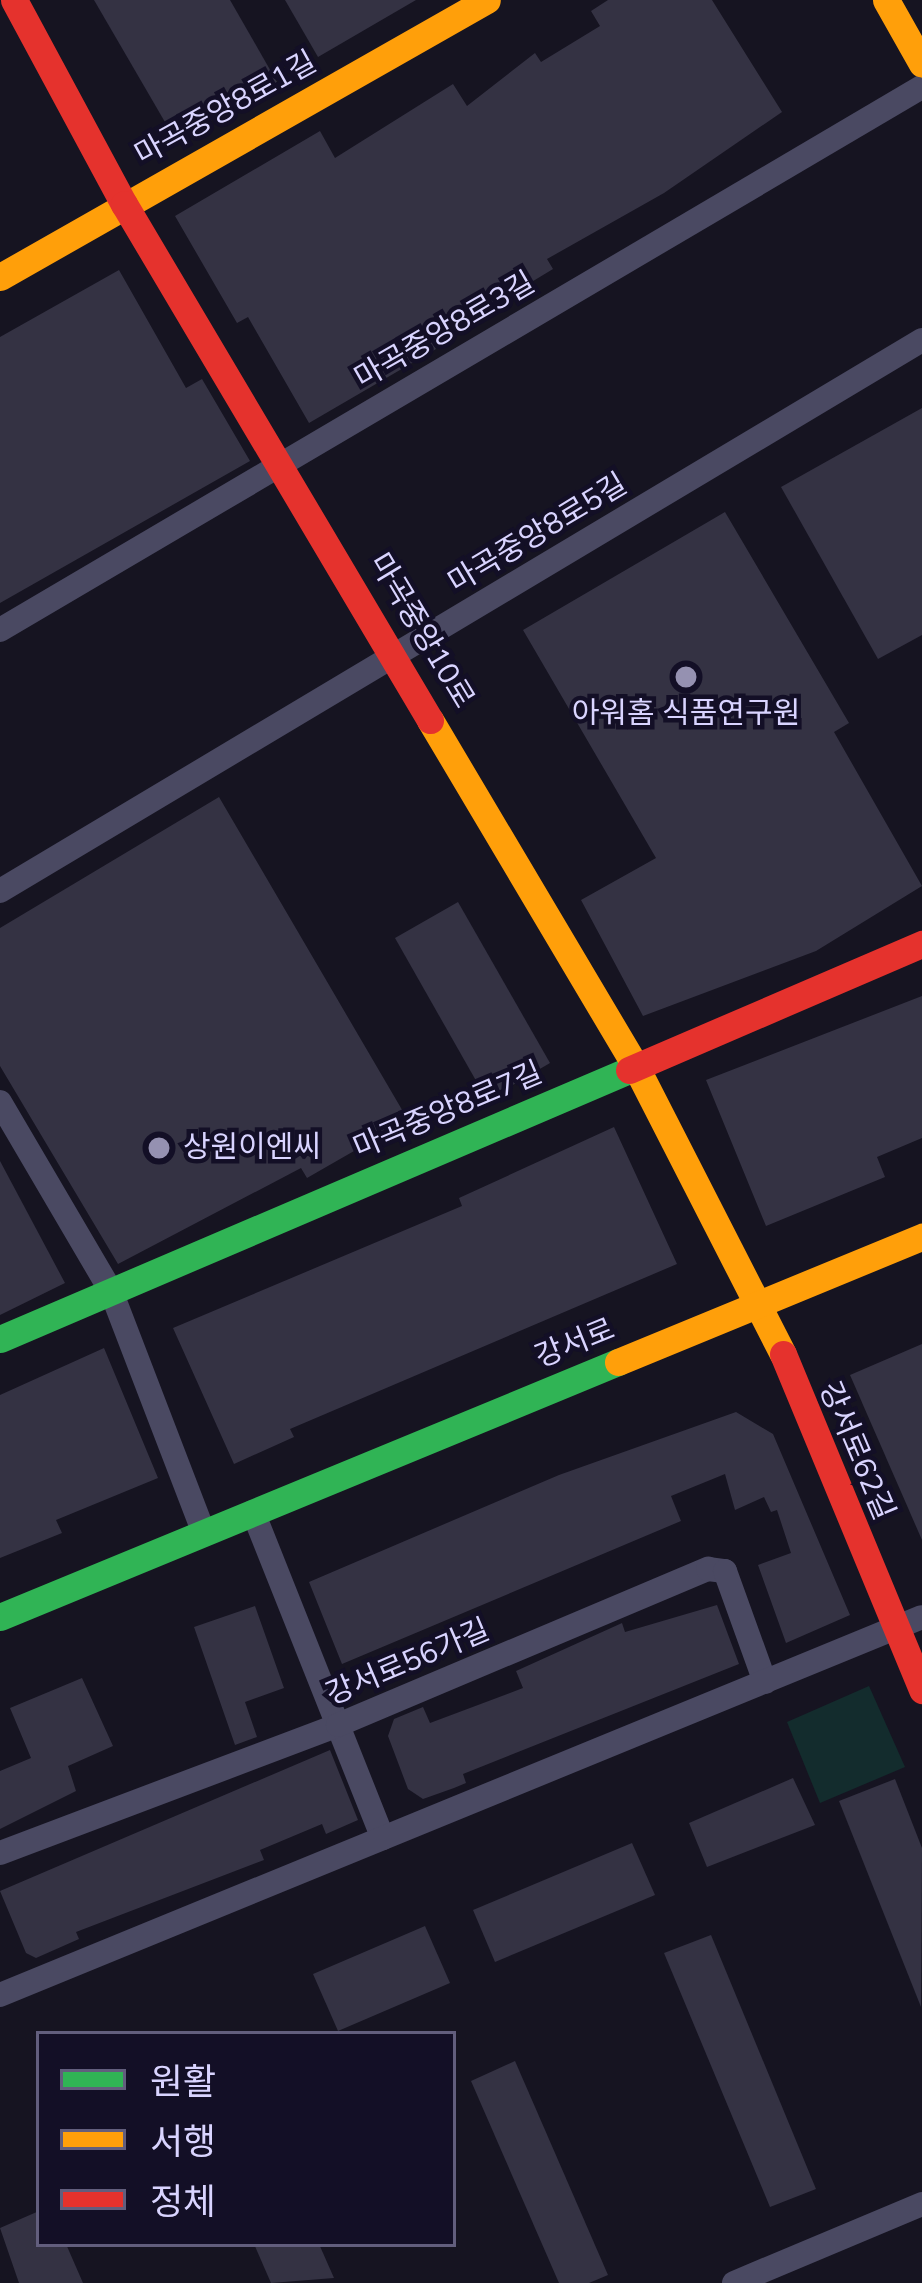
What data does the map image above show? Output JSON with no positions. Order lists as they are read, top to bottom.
{
  "streets": {
    "street": [
      "마곡중앙8로1길",
      "마곡중앙8로3길",
      "마곡중앙8로5길",
      "마곡중앙10로",
      "마곡중앙8로7길",
      "강서로",
      "강서로62길",
      "강서로56가길"
    ]
  },
  "crossings": [
    ["마곡중앙8로1길", "마곡중앙10로"],
    ["마곡중앙8로3길", "마곡중앙10로"],
    ["마곡중앙8로5길", "마곡중앙10로"],
    ["마곡중앙10로", "마곡중앙8로7길"],
    ["마곡중앙10로", "강서로"],
    ["마곡중앙10로", "강서로62길"],
    ["강서로", "강서로62길"]
  ],
  "places": ["아워홈 식품연구원", "상원이엔씨"],
  "legend": ["원활", "서행", "정체"]
}
